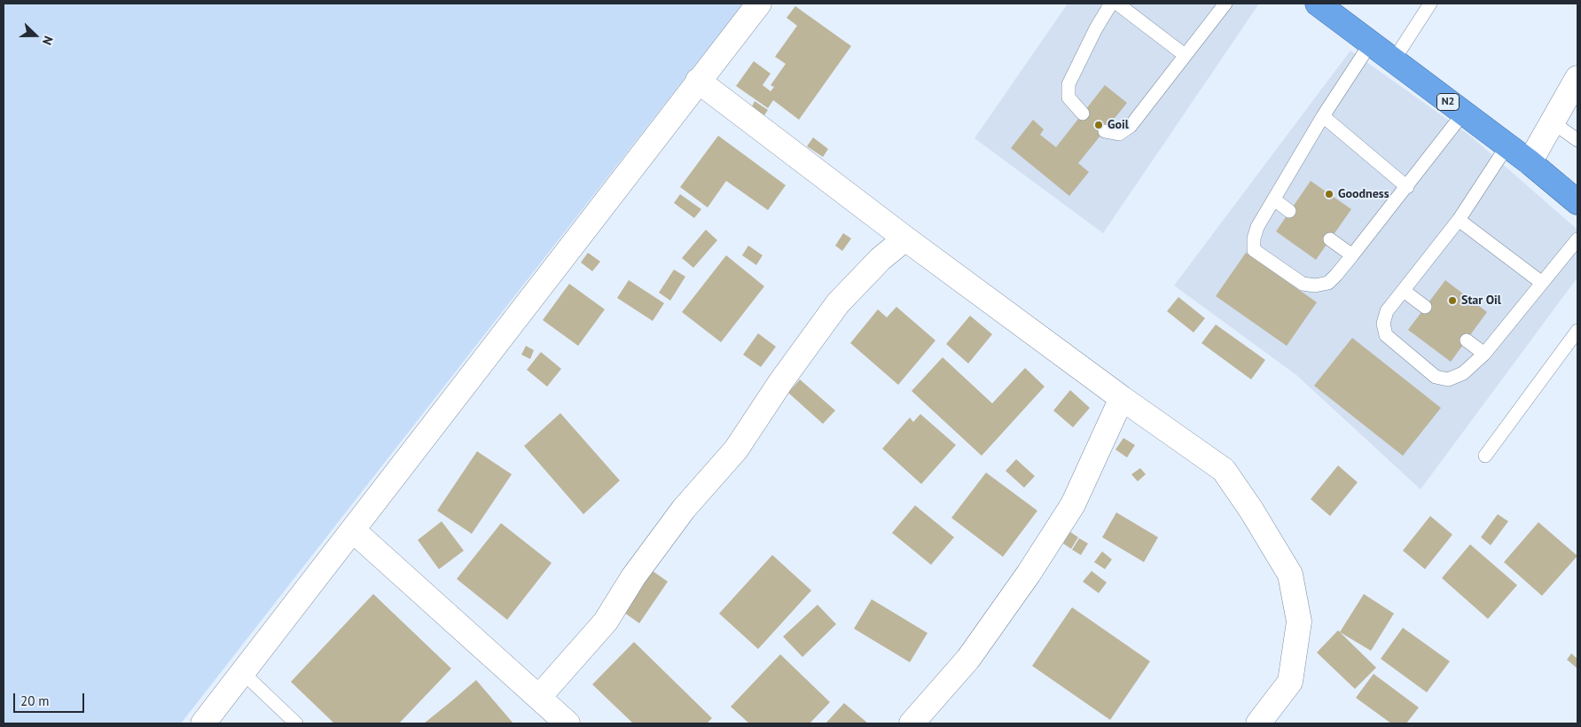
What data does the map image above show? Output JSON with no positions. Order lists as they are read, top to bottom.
{
  "streets": {
    "highway": ["N2"]
  },
  "places": ["Goil", "Goodness", "Star Oil"],
  "scale_bar": "20 m",
  "north": "right"
}
